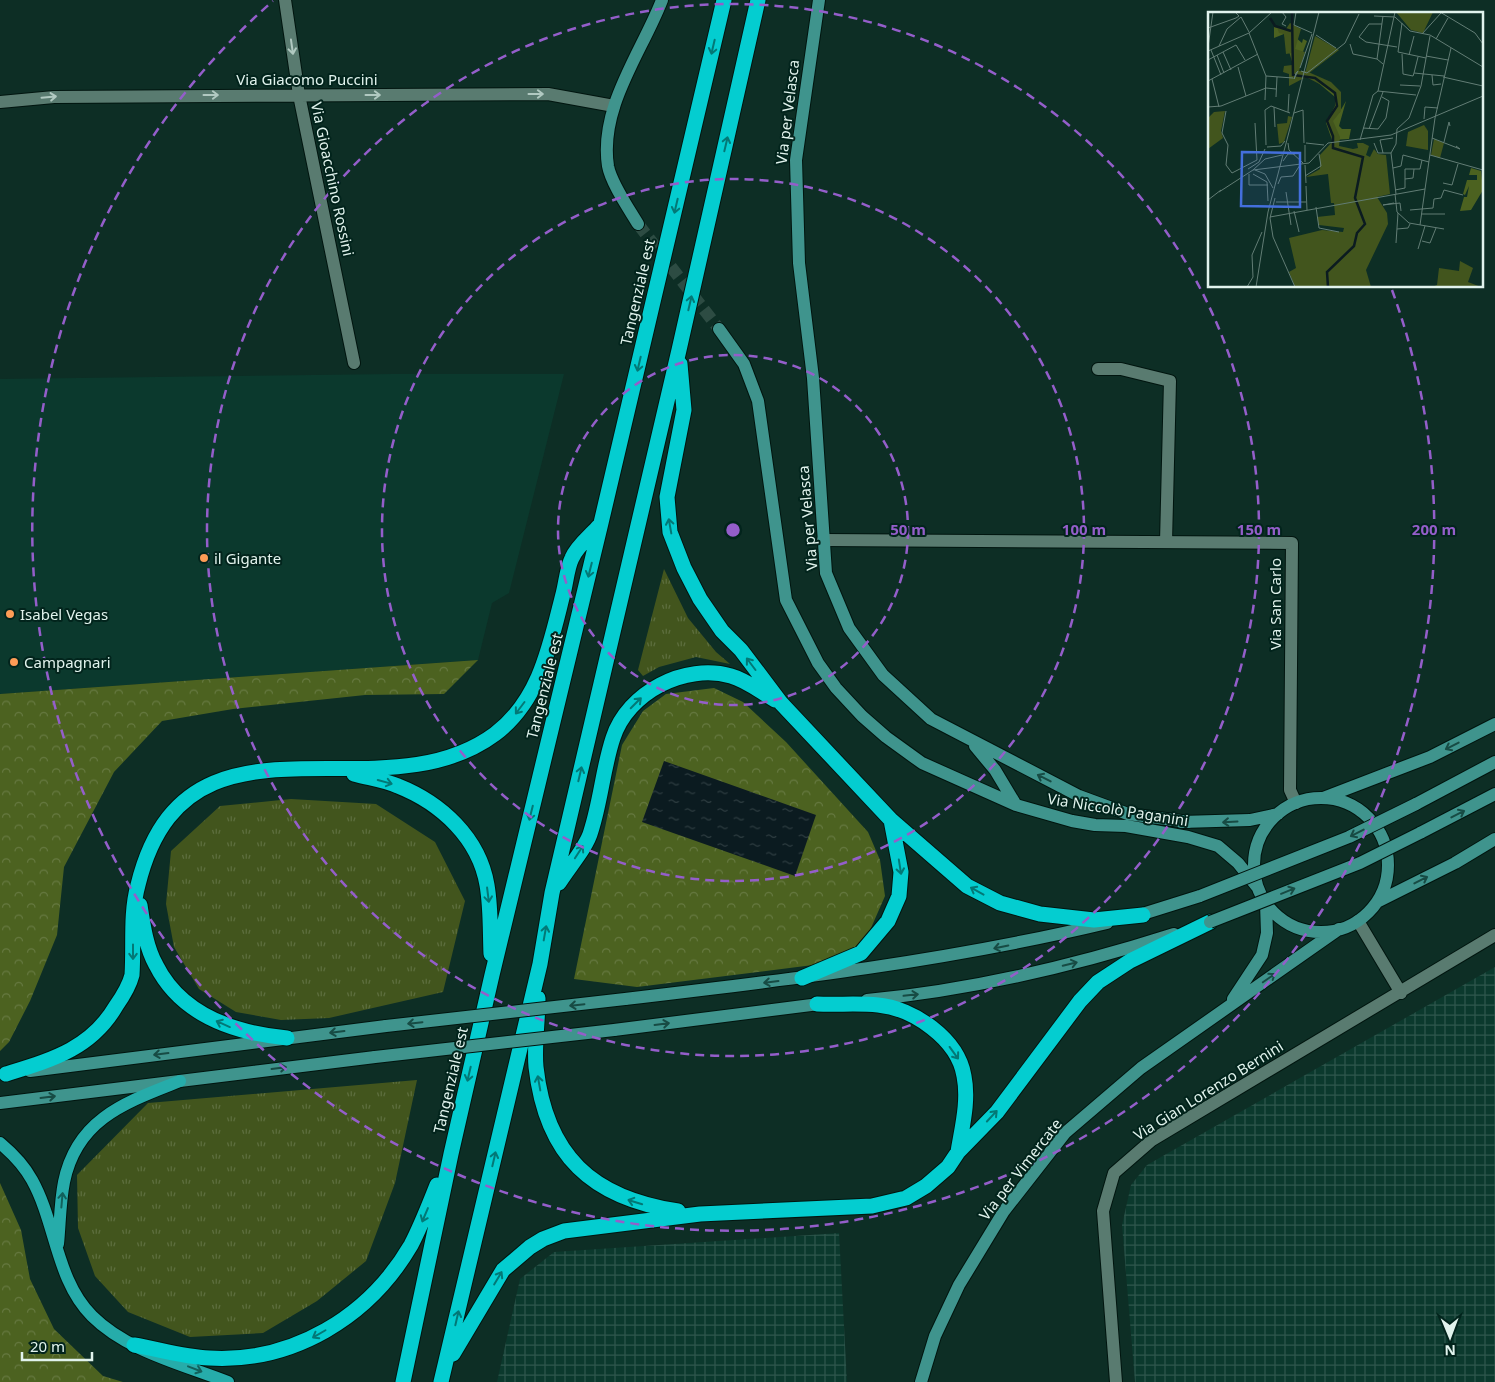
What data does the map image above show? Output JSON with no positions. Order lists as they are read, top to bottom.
{
  "streets": {
    "highway": ["Tangenziale est"],
    "street": [
      "Via Giacomo Puccini",
      "Via per Velasca",
      "Via Gioacchino Rossini",
      "Via San Carlo",
      "Via Niccolò Paganini",
      "Via Gian Lorenzo Bernini",
      "Via per Vimercate"
    ]
  },
  "crossings": [
    ["Via Giacomo Puccini", "Via Gioacchino Rossini"],
    ["Via per Velasca", "Via San Carlo"],
    ["Via per Velasca", "Via Niccolò Paganini"],
    ["Via per Velasca", "Via per Vimercate"],
    ["Via San Carlo", "Via Niccolò Paganini"],
    ["Via San Carlo", "Via per Vimercate"],
    ["Via Niccolò Paganini", "Via per Vimercate"]
  ],
  "one_way": ["Via Giacomo Puccini"],
  "places": ["il Gigante", "Isabel Vegas", "Campagnari"],
  "scale_bar": "20 m",
  "north": "bottom",
  "rings": [
    "50 m",
    "100 m",
    "150 m",
    "200 m"
  ]
}
